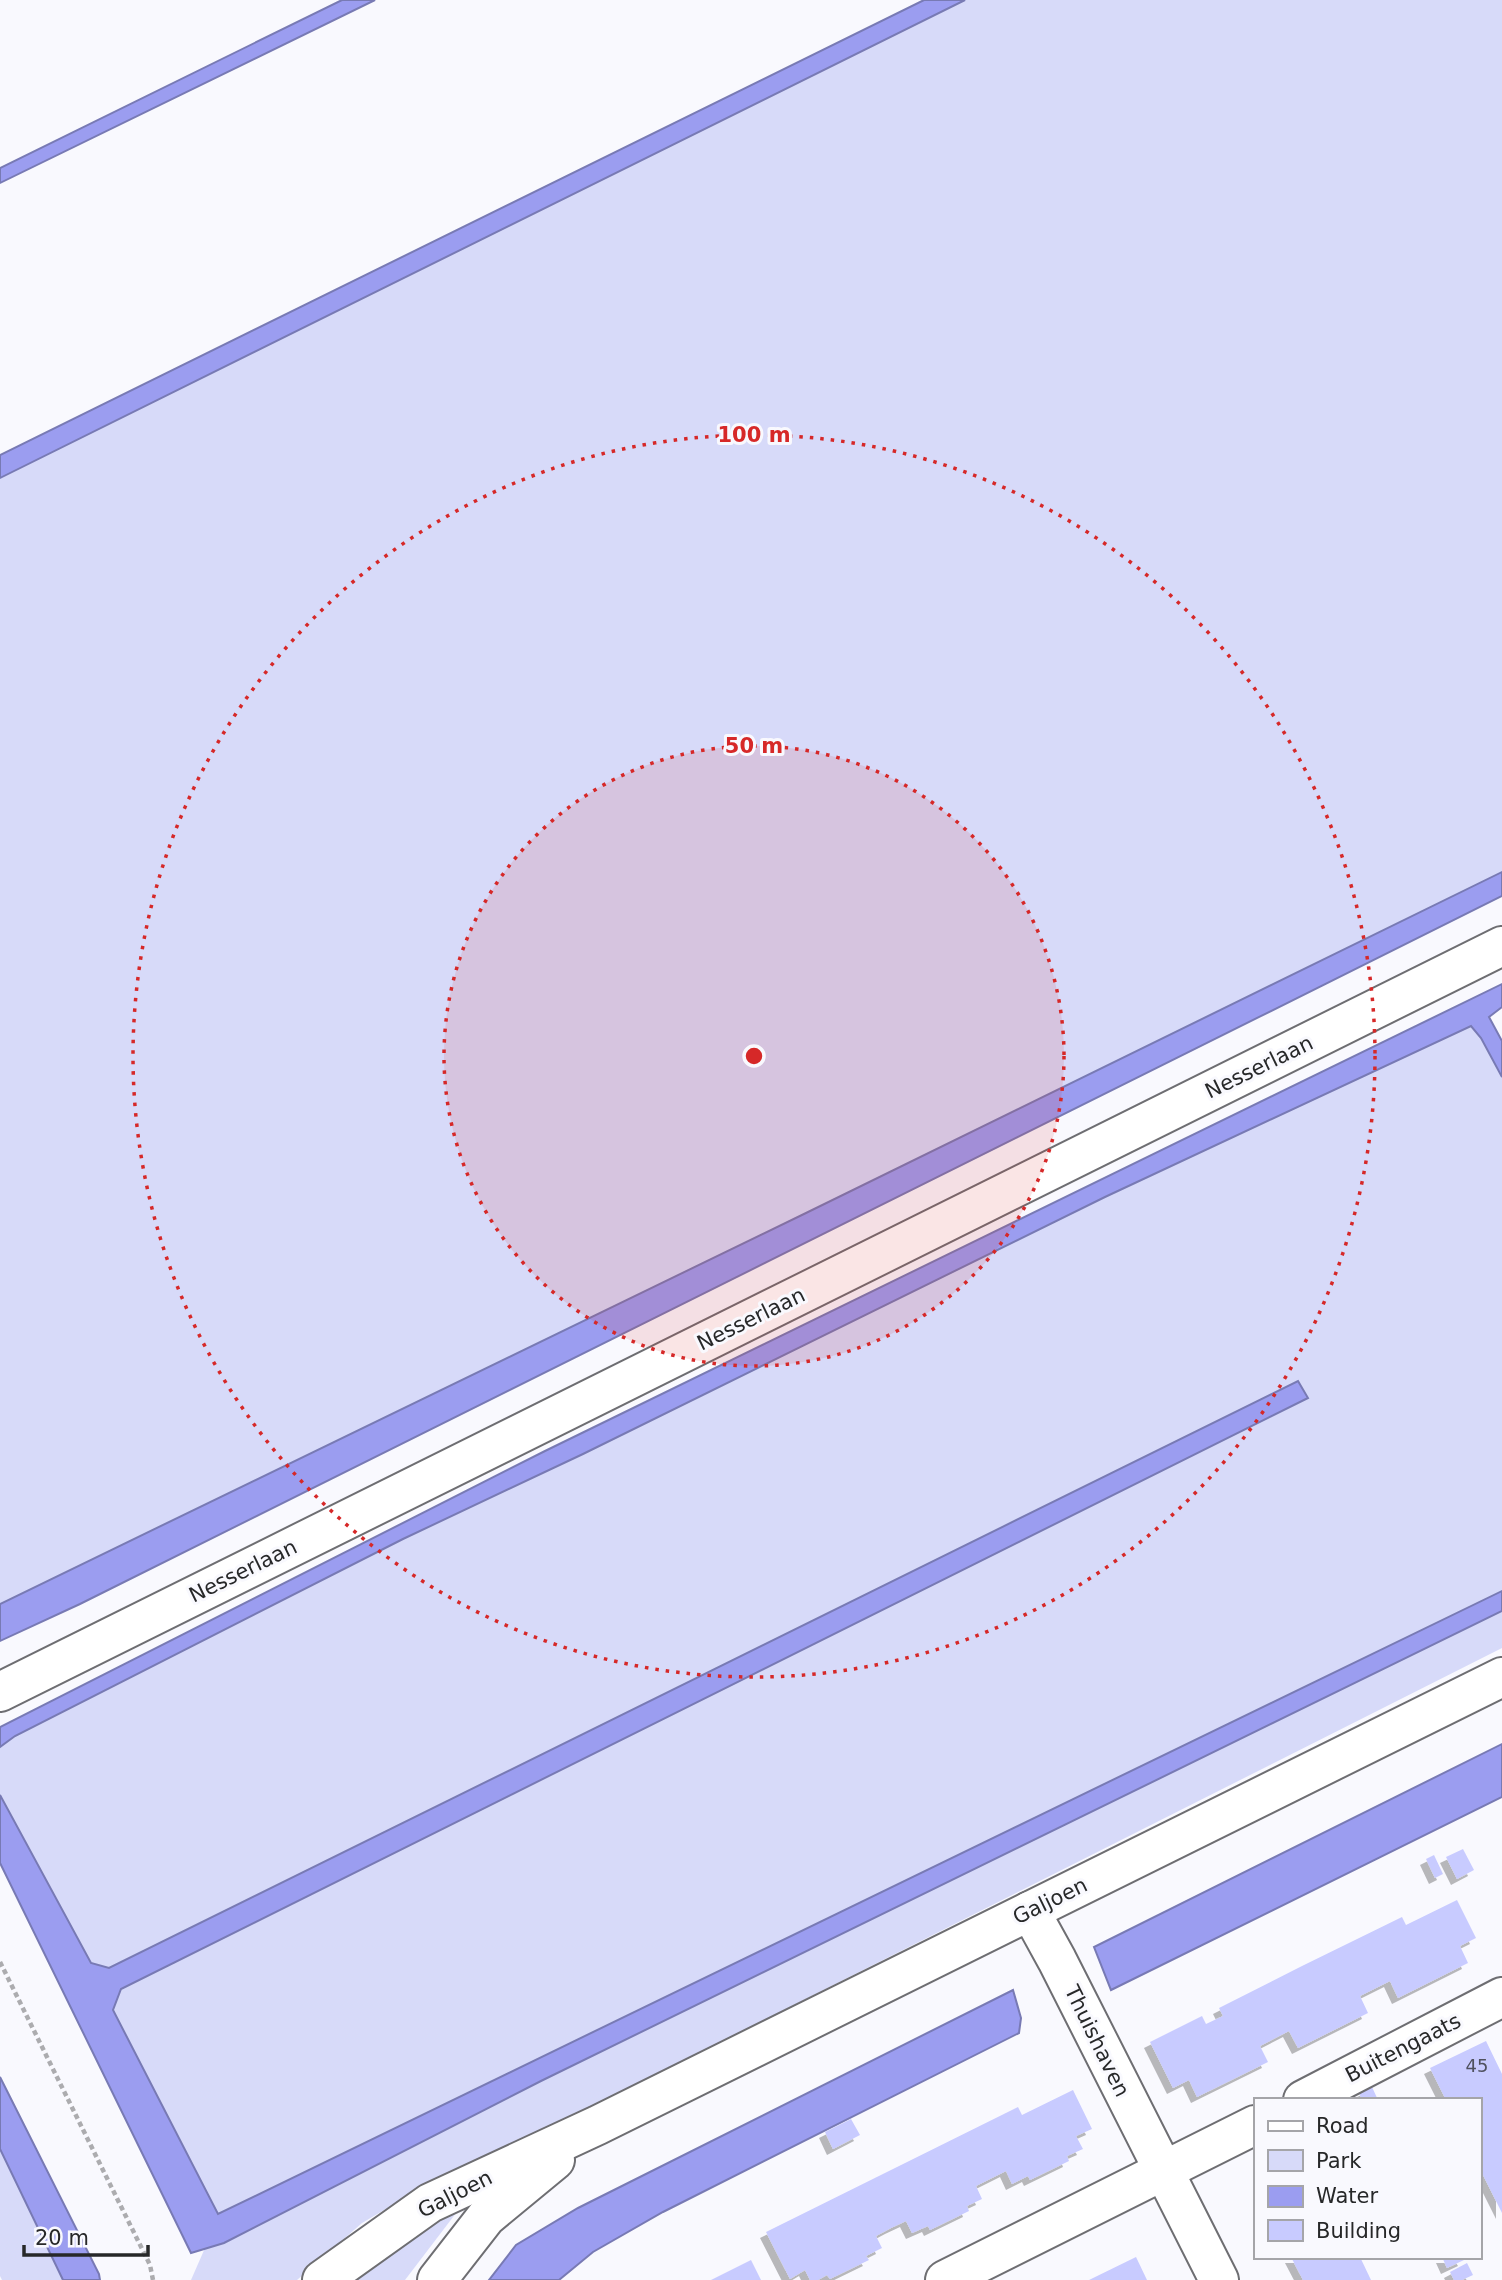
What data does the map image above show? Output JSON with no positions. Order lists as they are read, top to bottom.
{
  "streets": {
    "street": [
      "Nesserlaan",
      "Galjoen",
      "Thuishaven",
      "Buitengaats"
    ]
  },
  "crossings": [
    ["Galjoen", "Thuishaven"]
  ],
  "house_numbers": ["45"],
  "legend": [
    "Road",
    "Park",
    "Water",
    "Building"
  ],
  "scale_bar": "20 m",
  "rings": ["100 m", "50 m"]
}
